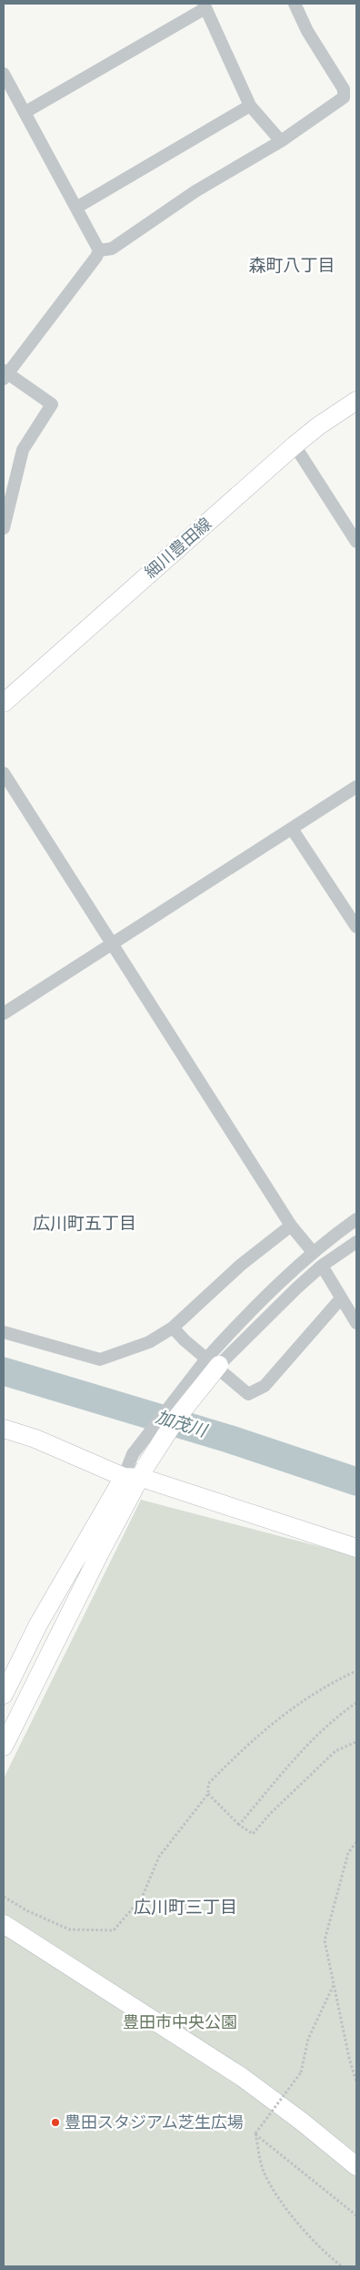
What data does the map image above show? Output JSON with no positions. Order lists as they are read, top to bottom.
{
  "streets": {
    "street": ["細川豊田線"]
  },
  "districts": ["森町八丁目", "広川町五丁目", "広川町三丁目"],
  "water": ["加茂川"],
  "parks": ["豊田市中央公園"],
  "places": ["豊田スタジアム芝生広場"]
}
